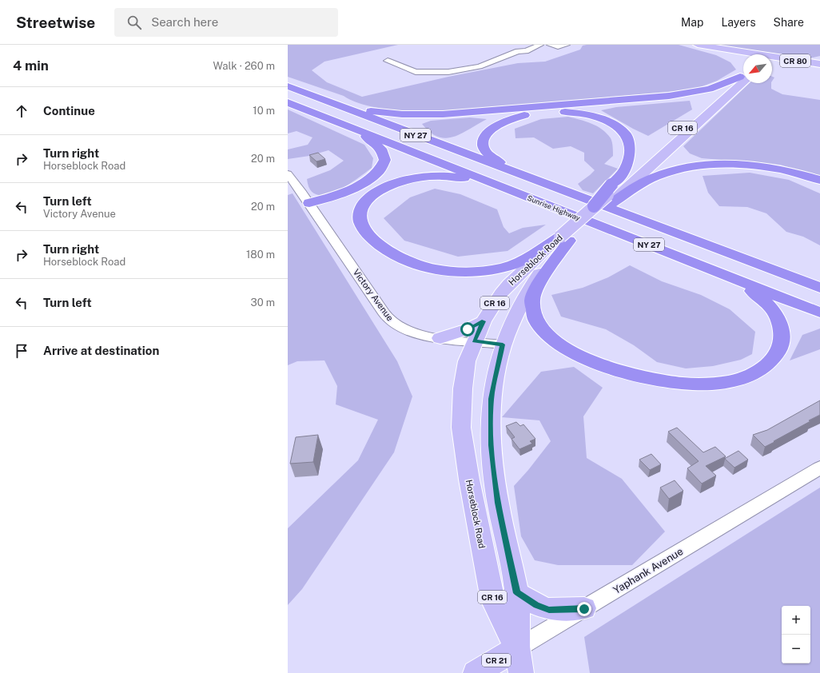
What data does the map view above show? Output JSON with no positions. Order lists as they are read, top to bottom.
{
  "streets": {
    "highway": ["NY 27", "Sunrise Highway"],
    "main road": [
      "CR 80",
      "CR 16",
      "Horseblock Road",
      "Yaphank Avenue",
      "CR 21"
    ],
    "street": ["Victory Avenue"]
  },
  "crossings": [
    ["Horseblock Road", "Victory Avenue"],
    ["Horseblock Road", "Yaphank Avenue"]
  ],
  "north": "bottom left",
  "page": {
    "header": "Streetwise",
    "search": "Search here",
    "nav": ["Map", "Layers", "Share"],
    "heading": ["4 min", "Walk · 260 m"],
    "list": [
      ["Continue", "10 m"],
      ["Turn right", "Horseblock Road", "20 m"],
      ["Turn left", "Victory Avenue", "20 m"],
      ["Turn right", "Horseblock Road", "180 m"],
      ["Turn left", "30 m"],
      "Arrive at destination"
    ],
    "map_buttons": ["+", "−"]
  }
}
